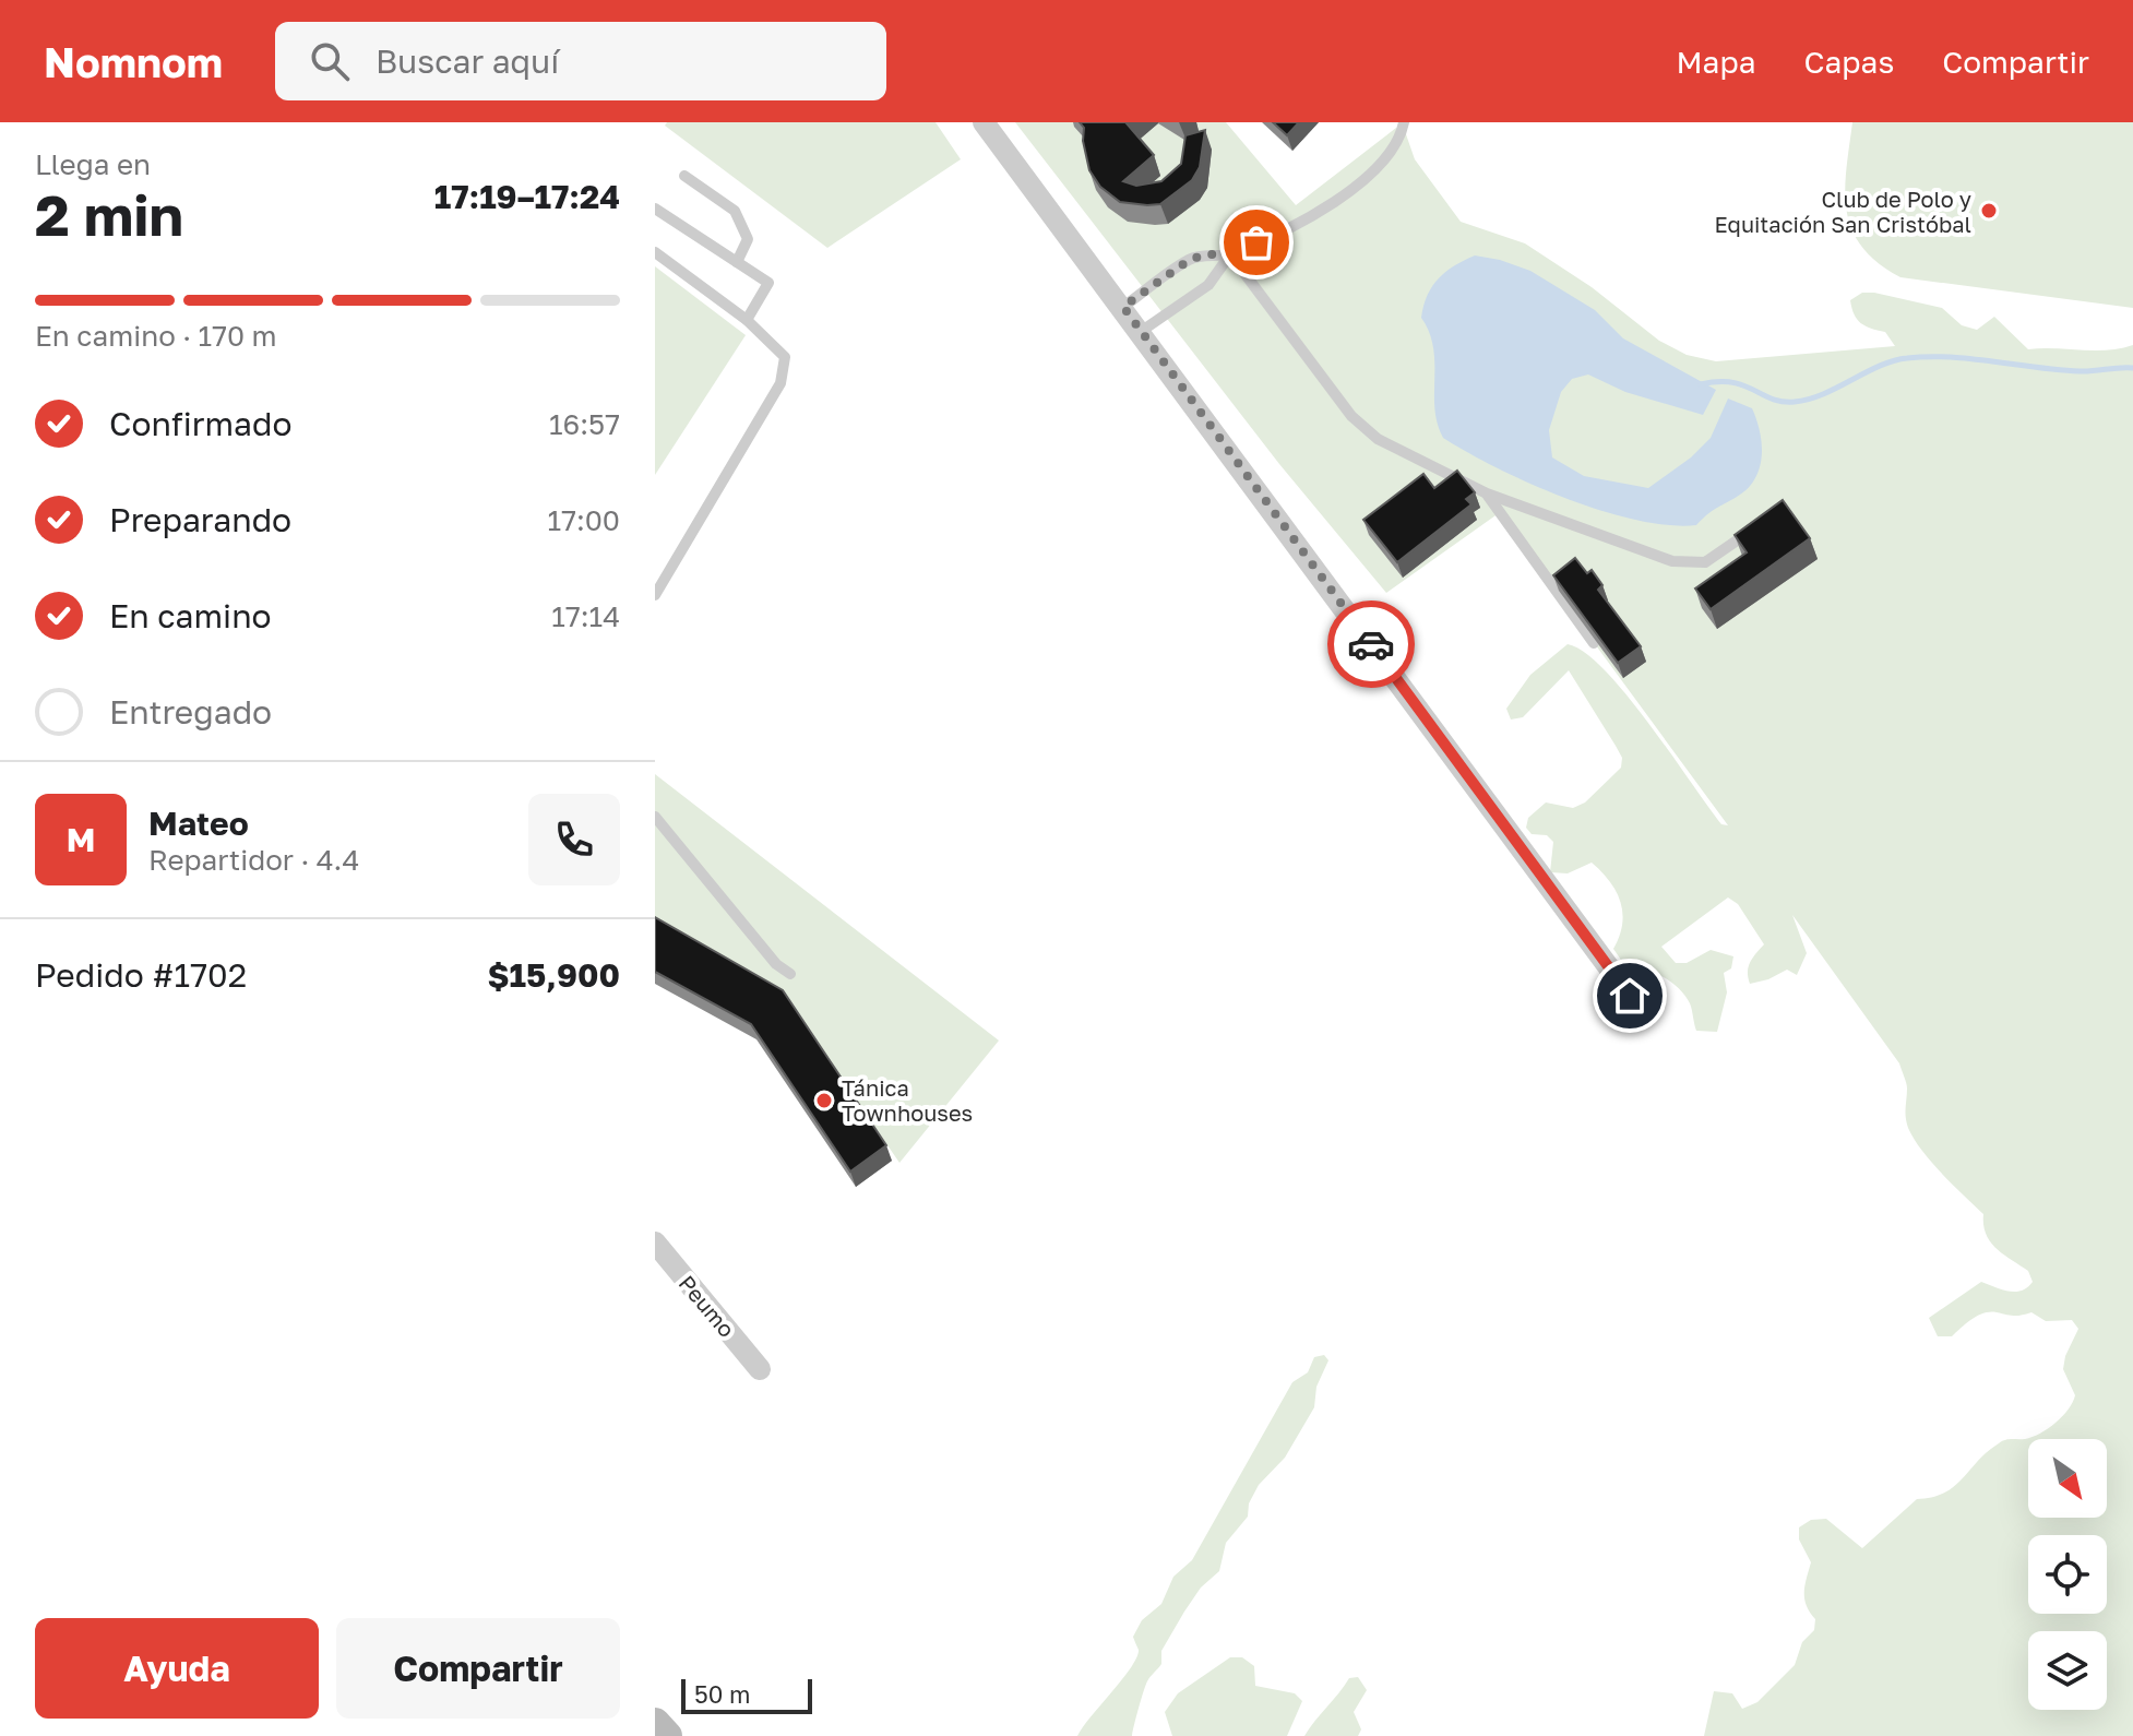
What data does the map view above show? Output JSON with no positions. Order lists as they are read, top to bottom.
{
  "streets": {
    "street": ["Peumo"]
  },
  "places": ["Club de Polo y Equitación San Cristóbal", "Tánica Townhouses"],
  "scale_bar": "50 m",
  "north": "bottom right",
  "page": {
    "header": "Nomnom",
    "search": "Buscar aquí",
    "nav": ["Mapa", "Capas", "Compartir"],
    "heading": ["2 min", "Llega en", "17:19–17:24"],
    "panel": [
      "Mateo",
      "Repartidor · 4.4",
      "Pedido #1702",
      "$15,900"
    ],
    "bar": "En camino · 170 m",
    "list": [
      ["Confirmado", "16:57"],
      ["Preparando", "17:00"],
      ["En camino", "17:14"],
      "Entregado"
    ],
    "round": "M",
    "buttons": ["Ayuda", "Compartir"],
    "scale": "50 m"
  }
}
